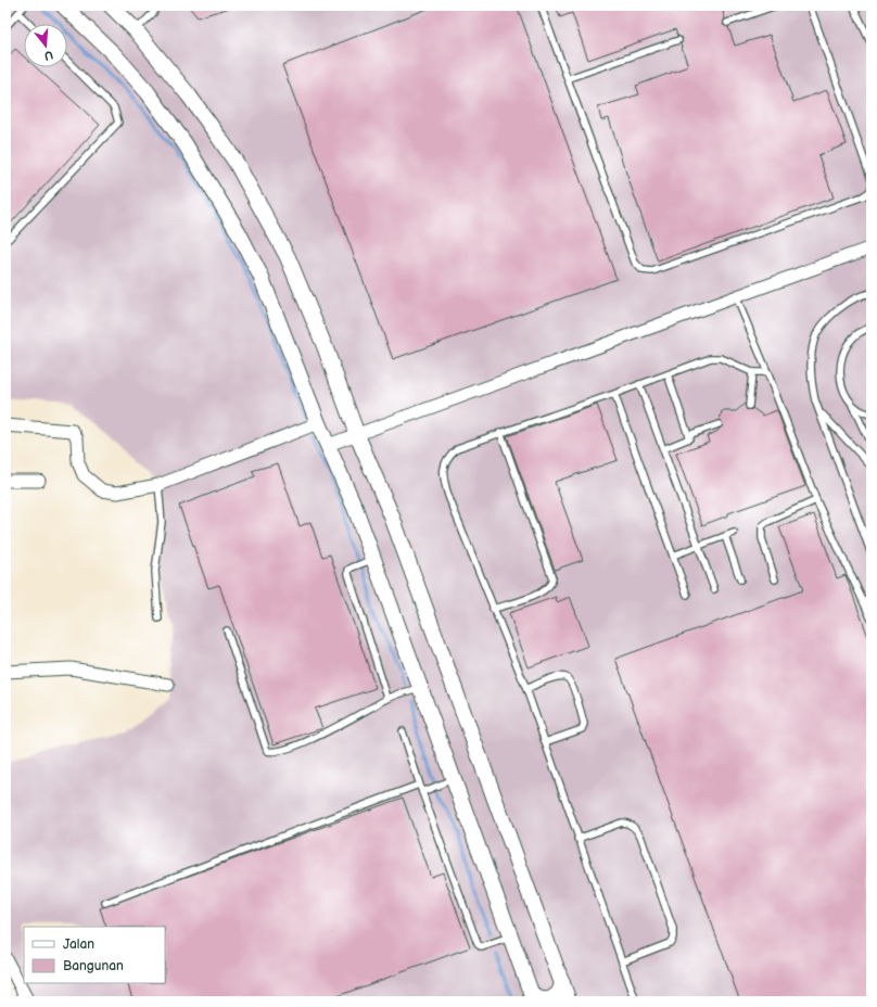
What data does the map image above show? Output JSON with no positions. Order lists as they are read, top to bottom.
{
  "legend": ["Jalan", "Bangunan"],
  "north": "bottom"
}
